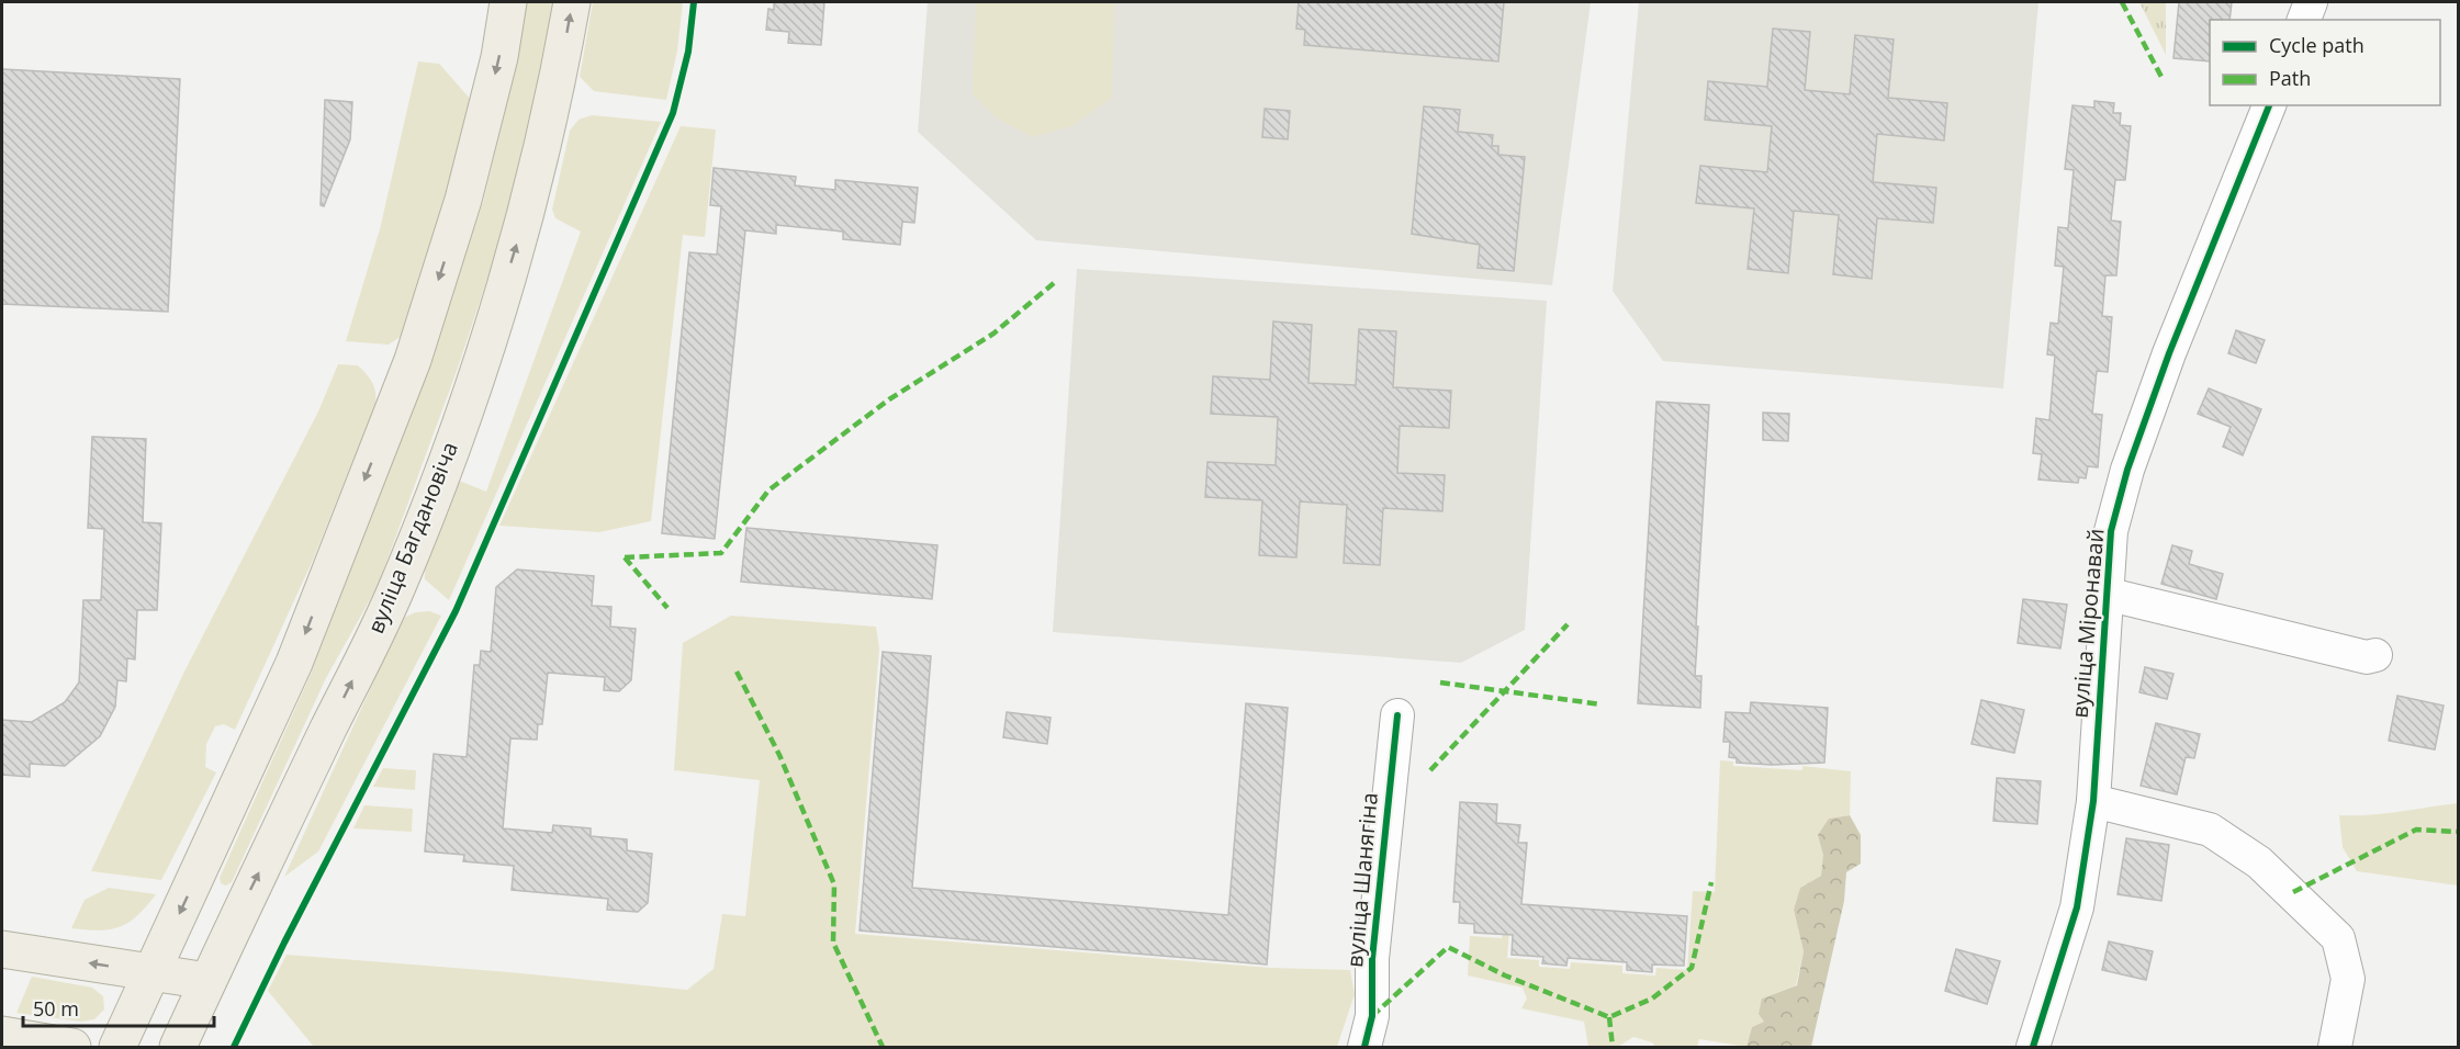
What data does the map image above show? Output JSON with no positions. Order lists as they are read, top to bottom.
{
  "streets": {
    "main road": ["вуліца Багдановіча"],
    "street": ["вуліца Міронавай", "вуліца Шанягіна"]
  },
  "legend": ["Cycle path", "Path"],
  "scale_bar": "50 m"
}
